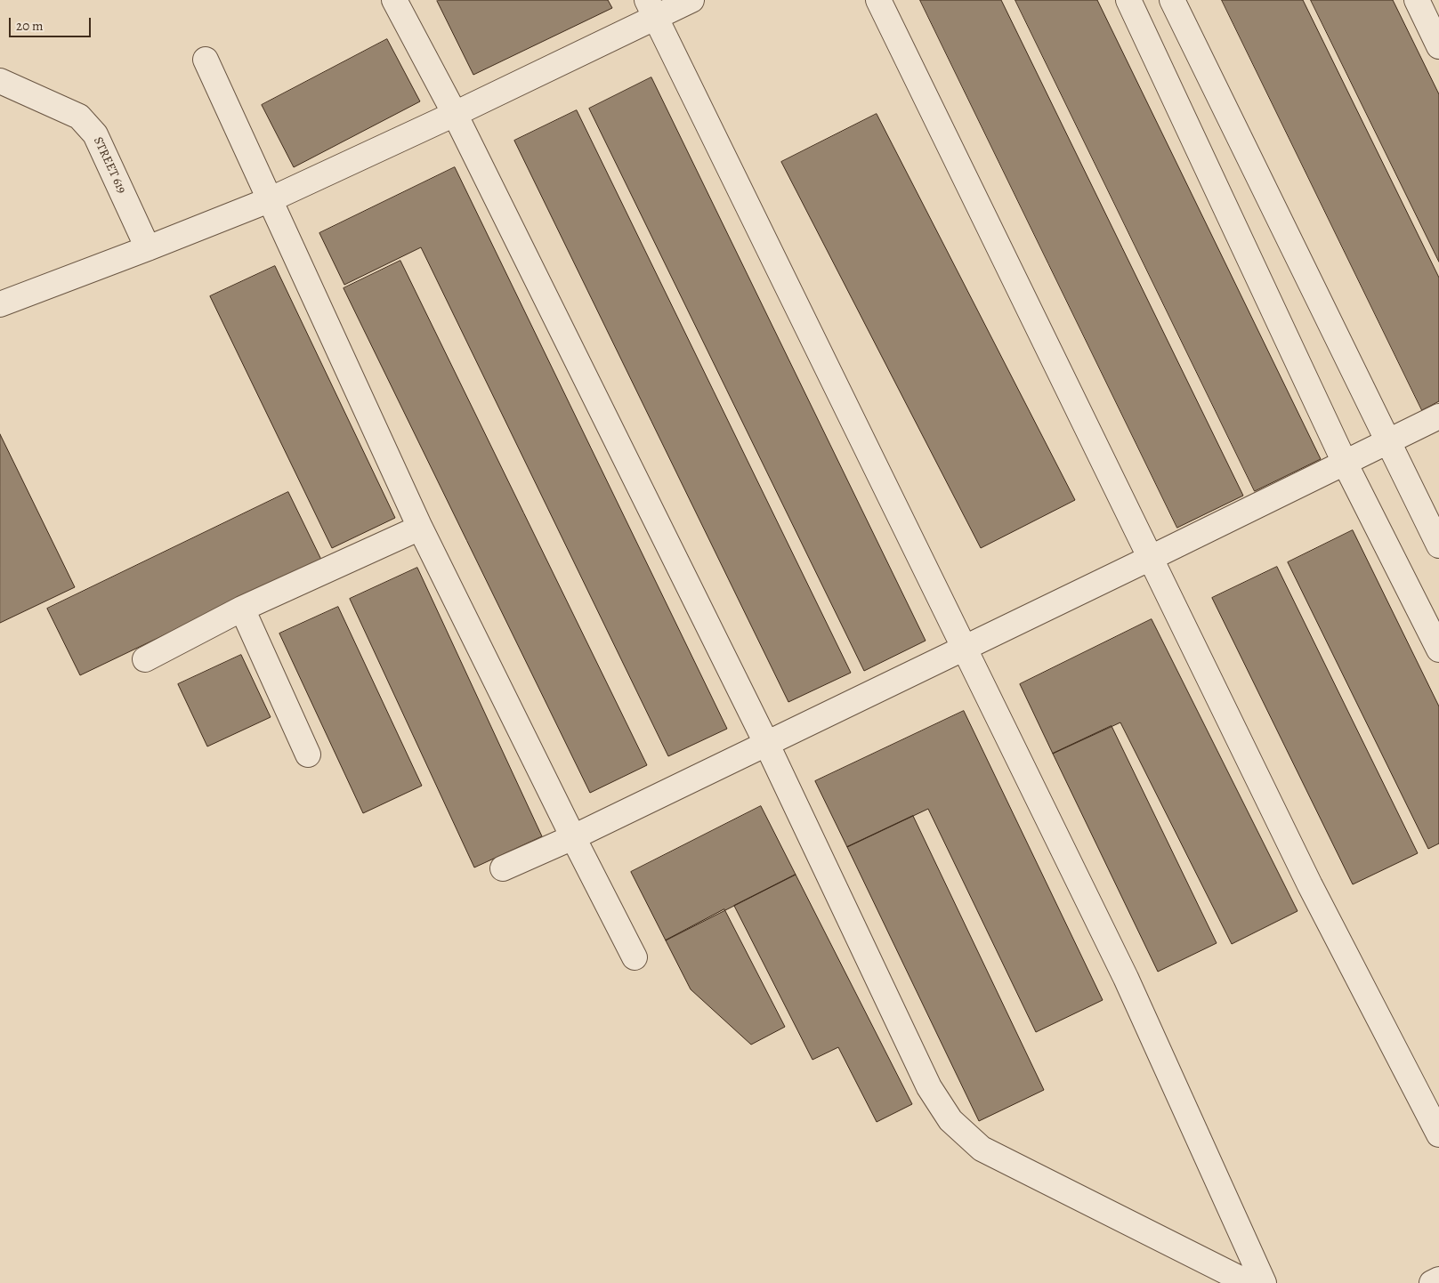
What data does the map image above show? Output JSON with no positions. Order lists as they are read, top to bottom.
{
  "streets": {
    "street": ["STREET 619"]
  },
  "scale_bar": "20 m"
}
